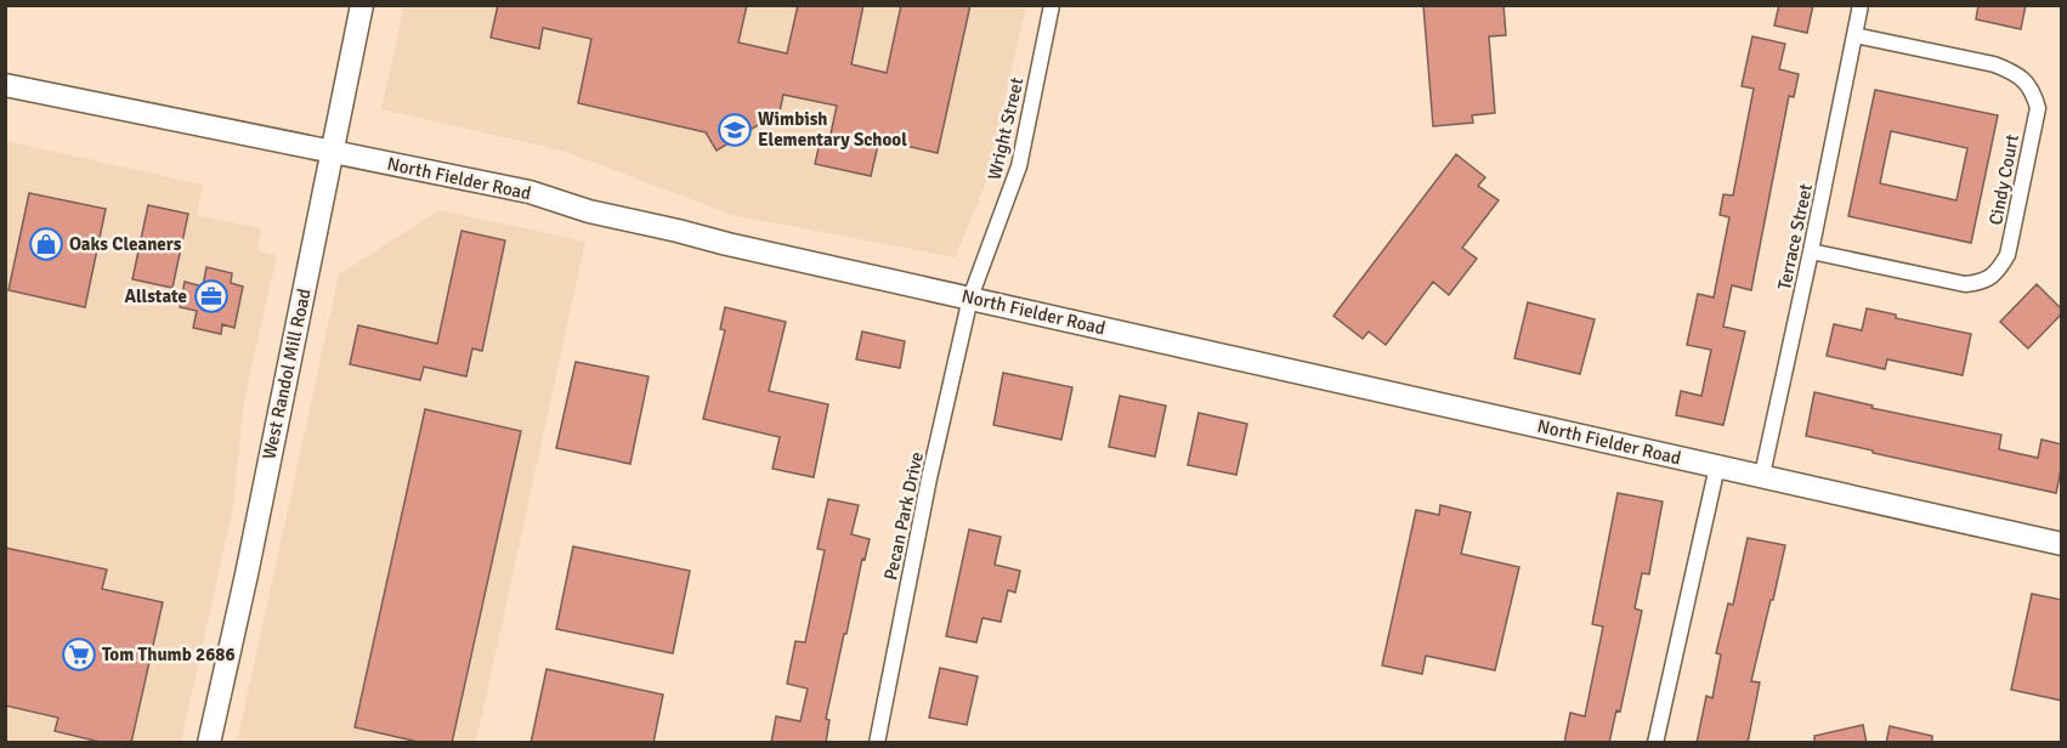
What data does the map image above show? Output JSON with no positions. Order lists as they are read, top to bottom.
{
  "streets": {
    "main road": ["North Fielder Road", "West Randol Mill Road"],
    "street": [
      "Wright Street",
      "Cindy Court",
      "Terrace Street",
      "Pecan Park Drive"
    ]
  },
  "crossings": [
    ["Wright Street", "North Fielder Road"],
    ["Wright Street", "Pecan Park Drive"],
    ["North Fielder Road", "Terrace Street"],
    ["North Fielder Road", "West Randol Mill Road"],
    ["North Fielder Road", "Pecan Park Drive"],
    ["Cindy Court", "Terrace Street"]
  ],
  "places": {
    "school or university": ["Wimbish Elementary School"],
    "shop": ["Oaks Cleaners"],
    "office": ["Allstate"],
    "supermarket": ["Tom Thumb 2686"]
  }
}
